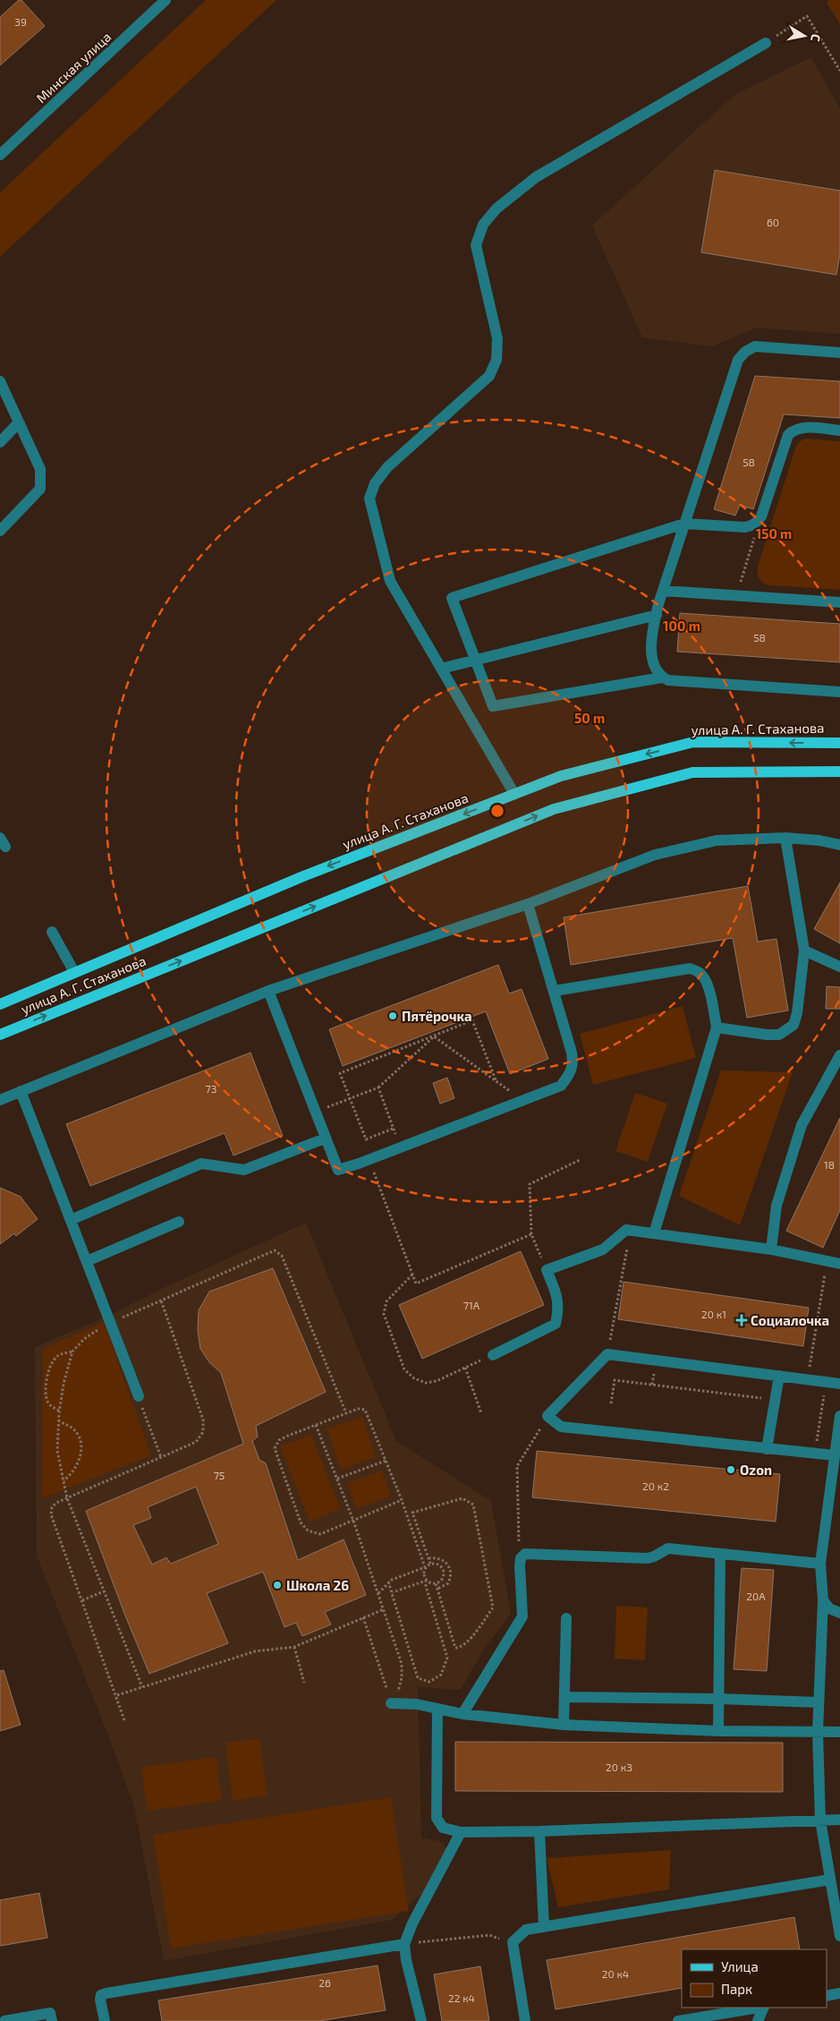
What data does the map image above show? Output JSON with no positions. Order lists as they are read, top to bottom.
{
  "streets": {
    "main road": ["улица А. Г. Стаханова"],
    "street": ["Минская улица"]
  },
  "places": {
    "other": ["Пятёрочка", "Ozon", "Школа 26"],
    "health": ["Социалочка"]
  },
  "house_numbers": [
    "39",
    "60",
    "58",
    "58",
    "73",
    "18",
    "71А",
    "20 к1",
    "75",
    "20 к2",
    "20А",
    "20 к3",
    "20 к4",
    "26",
    "22 к4"
  ],
  "legend": ["Улица", "Парк"],
  "north": "right",
  "rings": ["150 m", "100 m", "50 m"]
}
